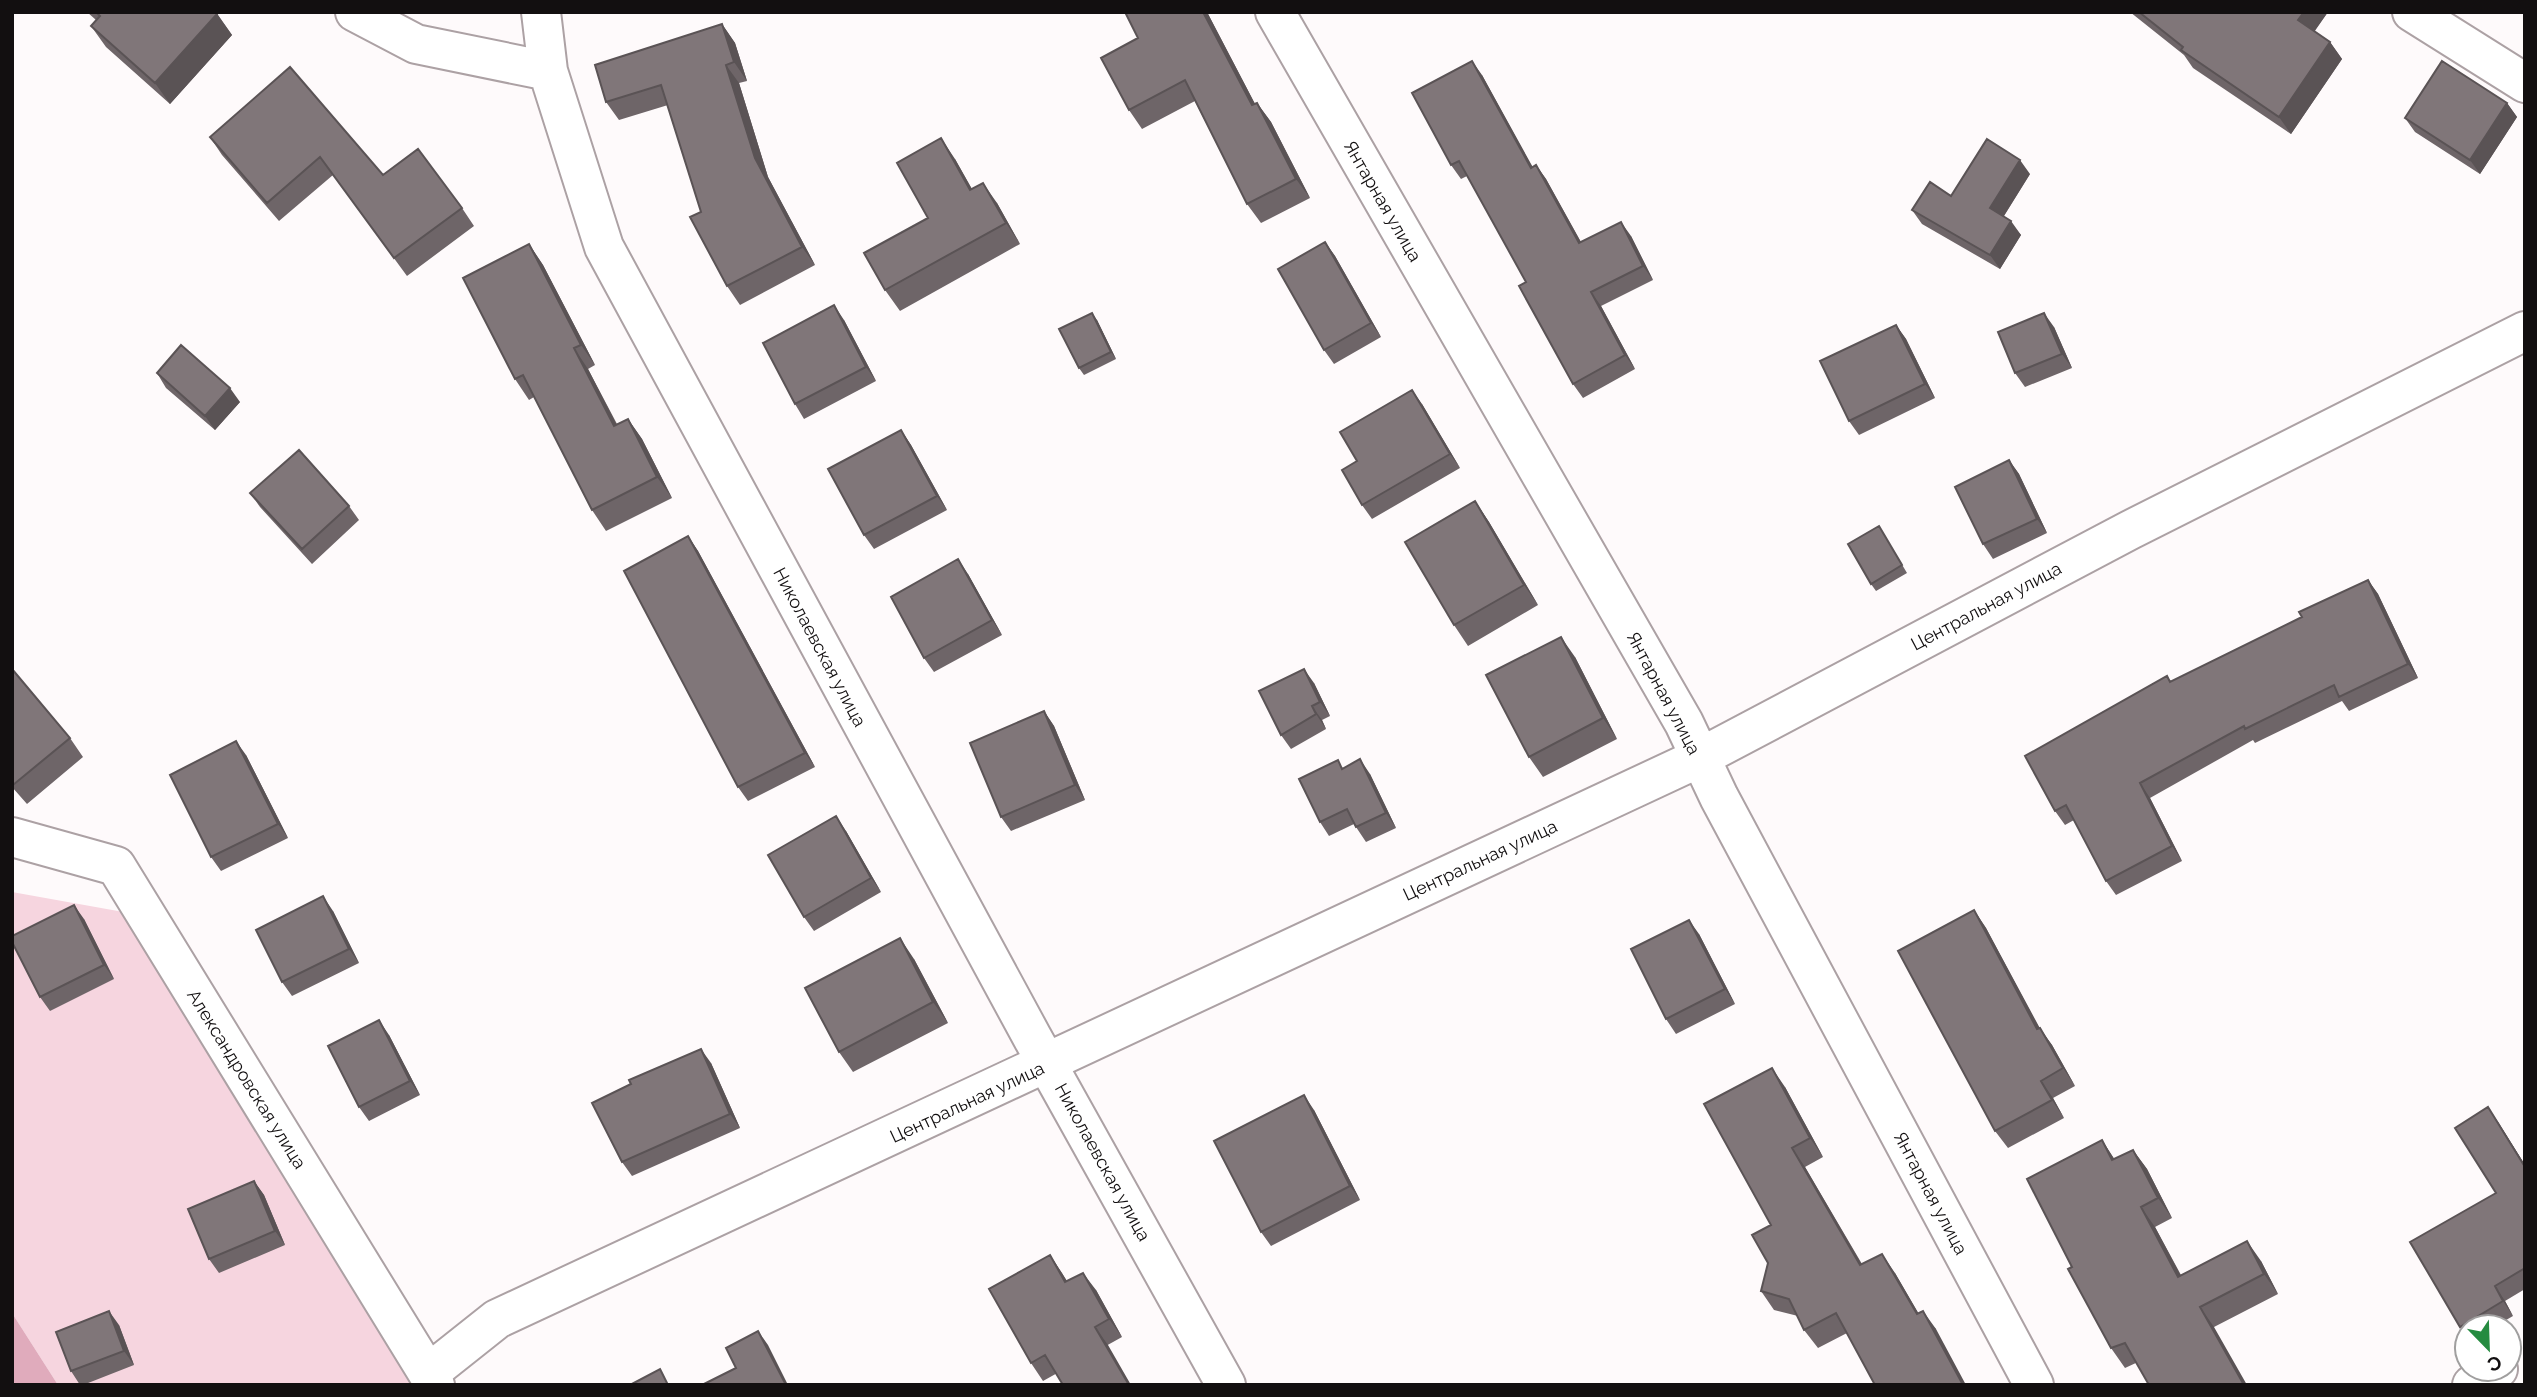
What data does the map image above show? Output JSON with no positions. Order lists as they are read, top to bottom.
{
  "streets": {
    "street": [
      "Янтарная улица",
      "Центральная улица",
      "Николаевская улица",
      "Александровская улица"
    ]
  },
  "crossings": [
    ["Янтарная улица", "Центральная улица"],
    ["Центральная улица", "Николаевская улица"],
    ["Центральная улица", "Александровская улица"]
  ],
  "north": "bottom right"
}
